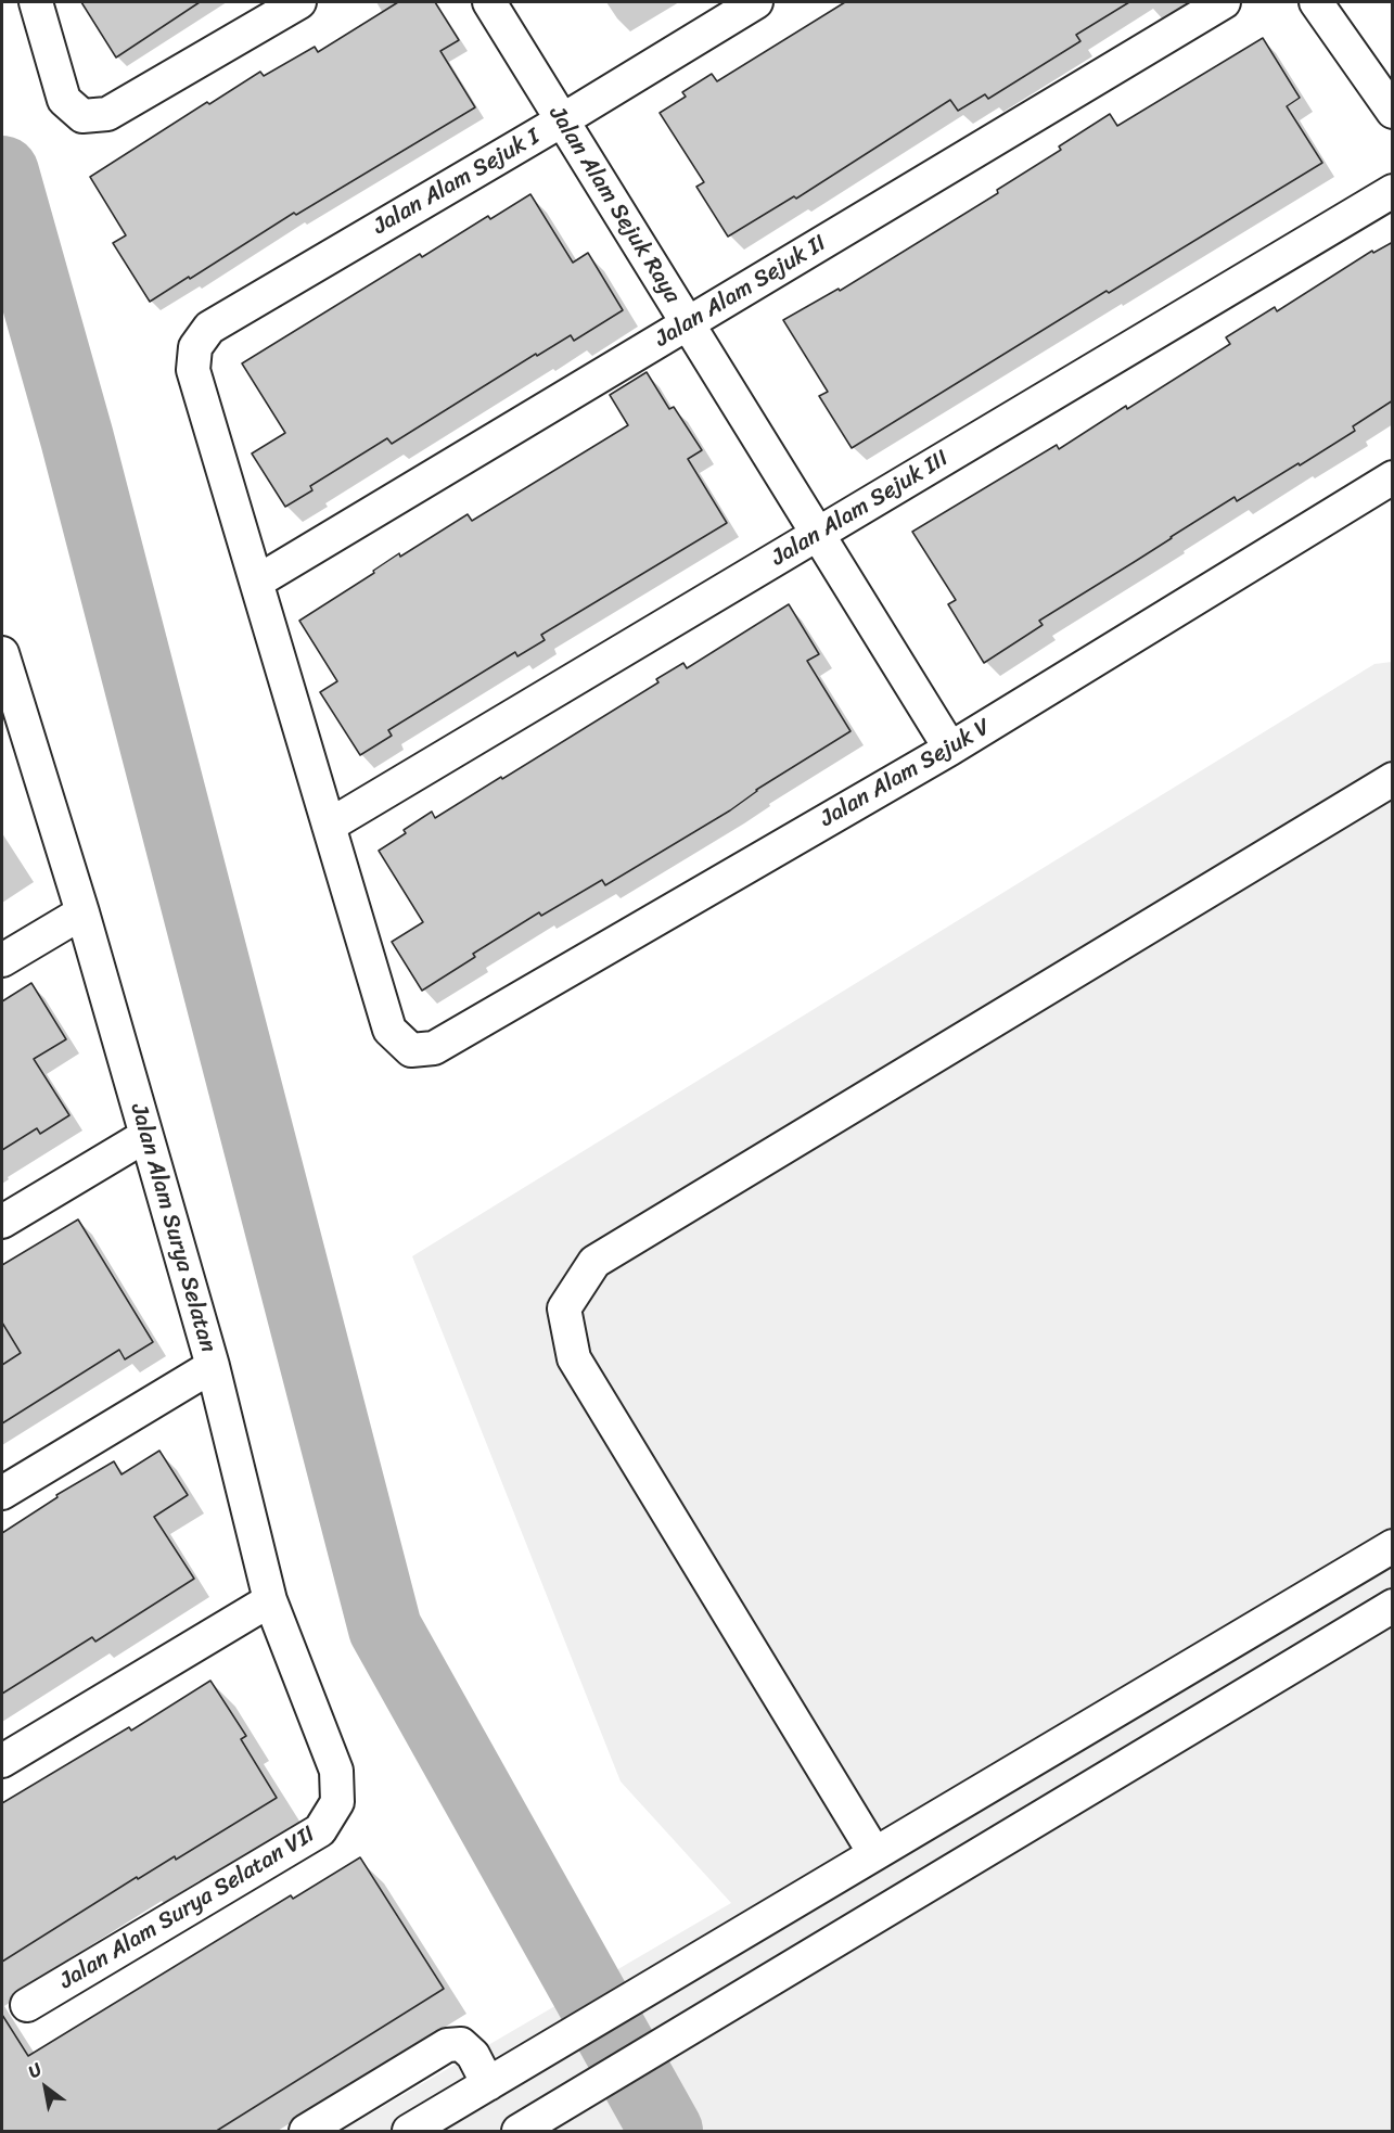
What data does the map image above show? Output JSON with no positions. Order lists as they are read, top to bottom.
{
  "streets": {
    "street": [
      "Jalan Alam Sejuk I",
      "Jalan Alam Sejuk Raya",
      "Jalan Alam Sejuk II",
      "Jalan Alam Sejuk III",
      "Jalan Alam Sejuk V",
      "Jalan Alam Surya Selatan",
      "Jalan Alam Surya Selatan VII"
    ]
  },
  "crossings": [
    ["Jalan Alam Sejuk I", "Jalan Alam Sejuk Raya"],
    ["Jalan Alam Sejuk I", "Jalan Alam Sejuk II"],
    ["Jalan Alam Sejuk Raya", "Jalan Alam Sejuk II"],
    ["Jalan Alam Sejuk Raya", "Jalan Alam Sejuk III"],
    ["Jalan Alam Sejuk Raya", "Jalan Alam Sejuk V"],
    ["Jalan Alam Sejuk III", "Jalan Alam Sejuk V"],
    ["Jalan Alam Surya Selatan", "Jalan Alam Surya Selatan VII"]
  ],
  "north": "top left"
}
